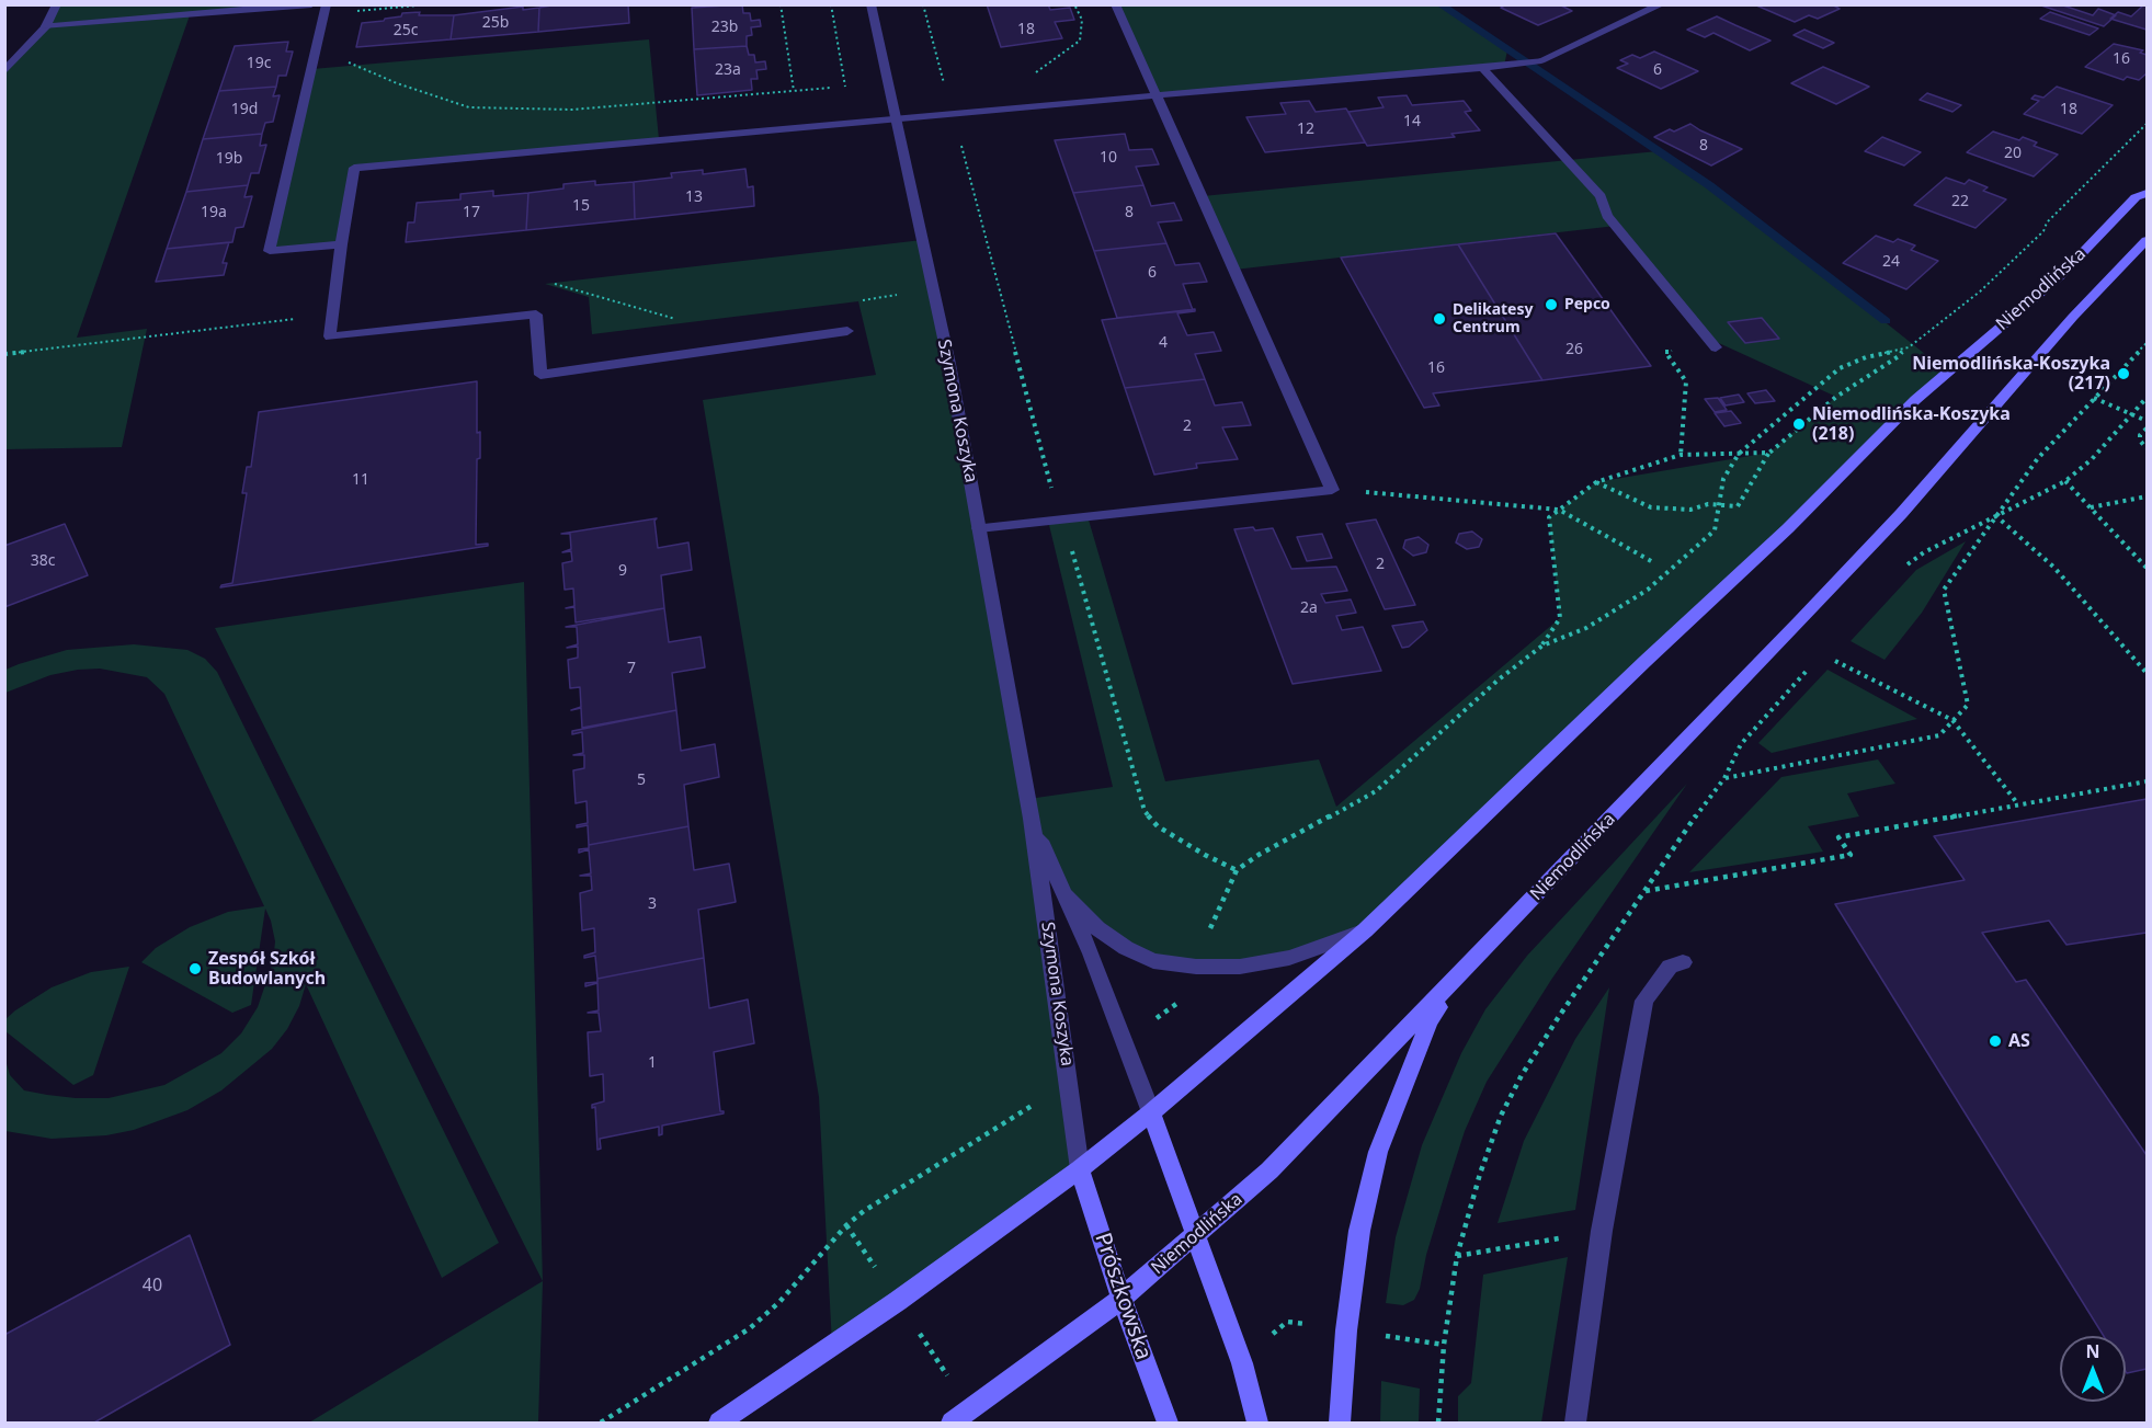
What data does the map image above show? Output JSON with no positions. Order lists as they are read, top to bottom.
{
  "streets": {
    "main road": ["Niemodlińska", "Prószkowska"],
    "street": ["Szymona Koszyka"]
  },
  "crossings": [
    ["Niemodlińska", "Szymona Koszyka"],
    ["Niemodlińska", "Prószkowska"],
    ["Szymona Koszyka", "Prószkowska"]
  ],
  "places": [
    "Pepco",
    "Delikatesy Centrum",
    "Niemodlińska-Koszyka (217)",
    "Niemodlińska-Koszyka (218)",
    "Zespół Szkół Budowlanych",
    "AS"
  ],
  "house_numbers": [
    "25b",
    "23b",
    "18",
    "25c",
    "16",
    "19c",
    "23a",
    "6",
    "19d",
    "18",
    "14",
    "12",
    "8",
    "20",
    "10",
    "19b",
    "13",
    "22",
    "15",
    "19a",
    "17",
    "8",
    "24",
    "6",
    "4",
    "26",
    "16",
    "2",
    "11",
    "38c",
    "2",
    "9",
    "2a",
    "7",
    "5",
    "3",
    "1",
    "40"
  ],
  "north": "top"
}
